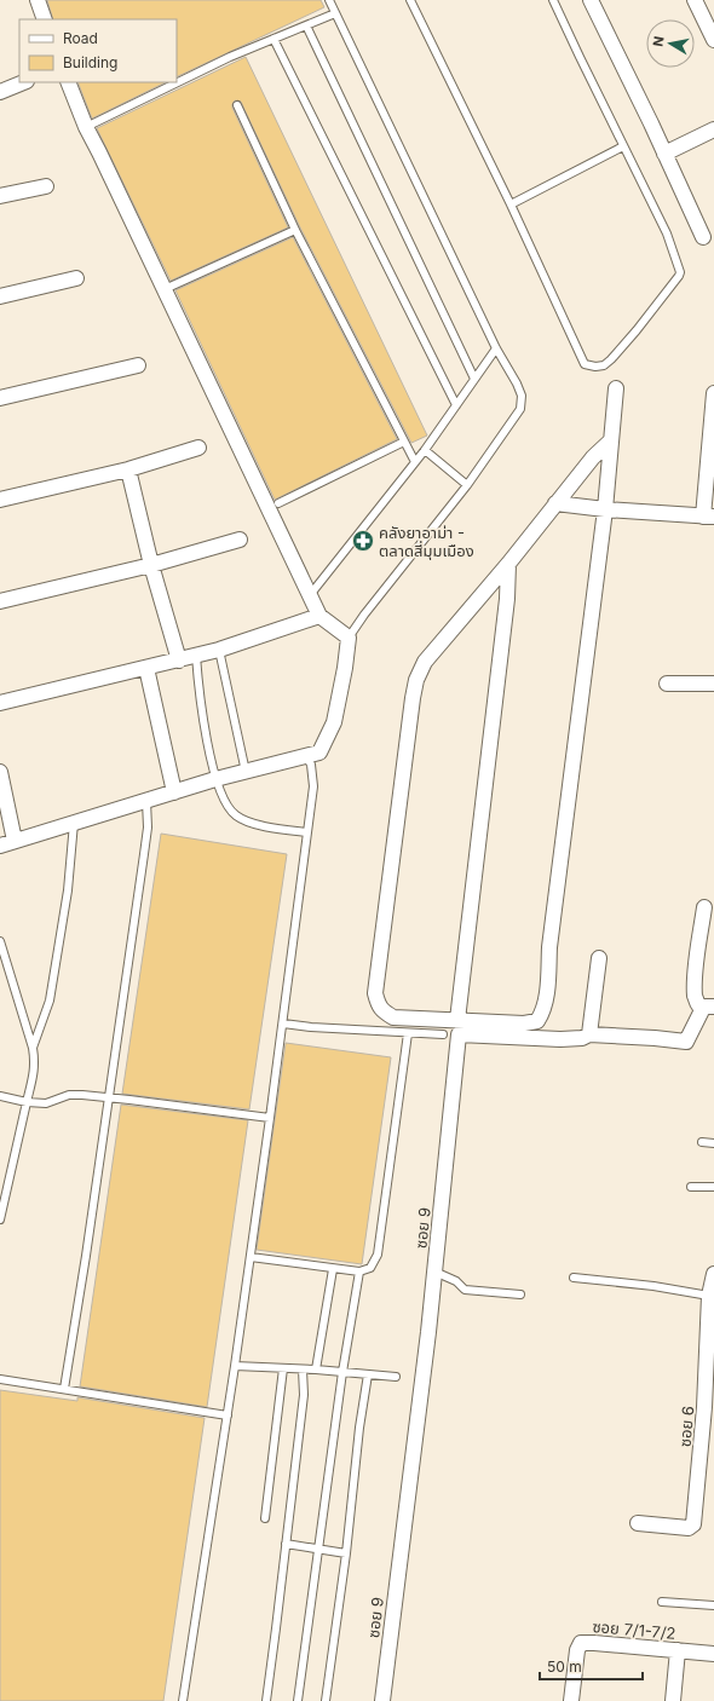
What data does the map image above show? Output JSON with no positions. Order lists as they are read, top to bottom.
{
  "streets": {
    "street": ["ซอย 9", "ซอย 6", "ซอย 7/1-7/2"]
  },
  "places": {
    "pharmacy": ["คลังยาอาม่า - ตลาดสี่มุมเมือง"]
  },
  "legend": ["Road", "Building"],
  "scale_bar": "50 m",
  "north": "left"
}
